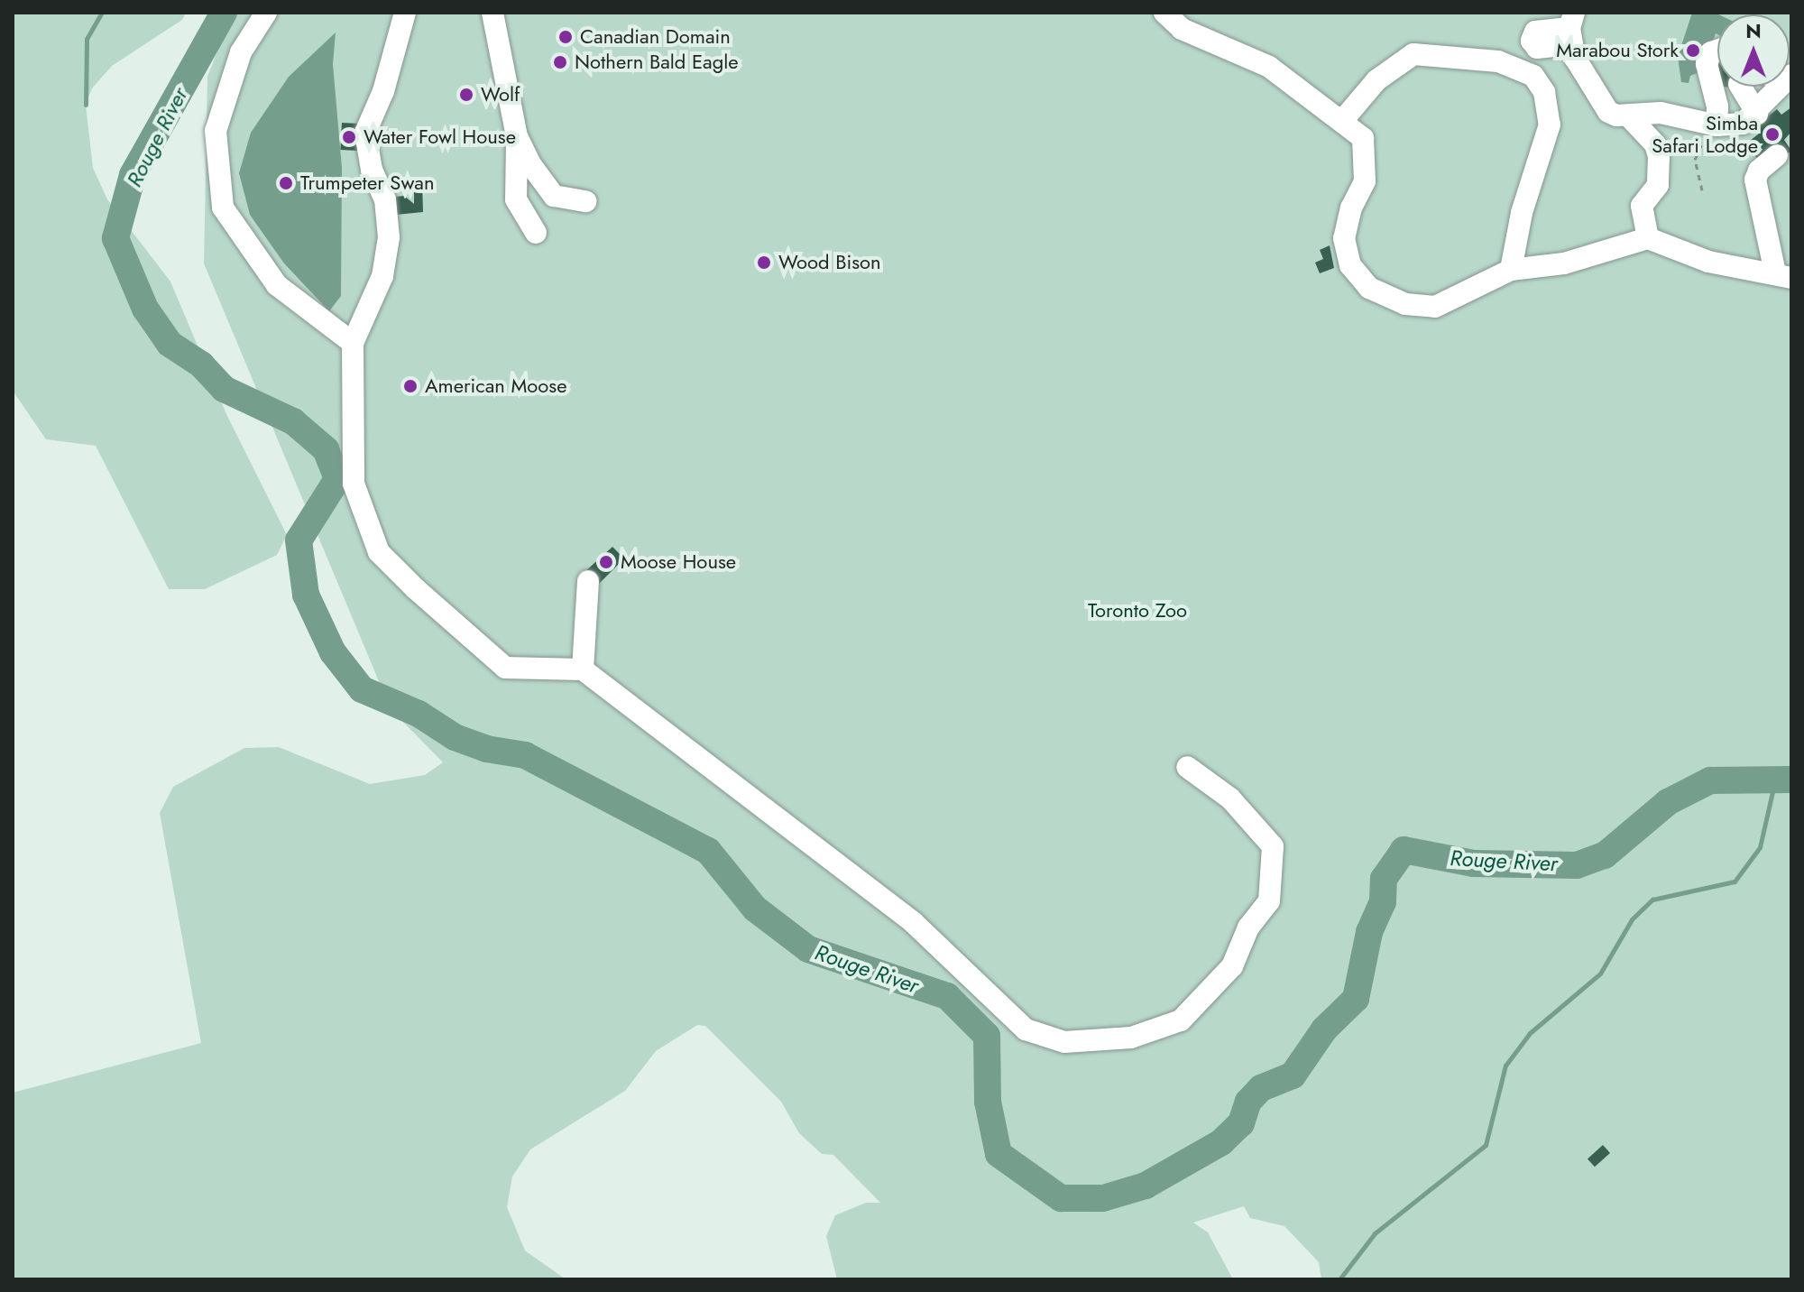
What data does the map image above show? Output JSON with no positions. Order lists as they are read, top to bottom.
{
  "water": ["Rouge River"],
  "parks": ["Toronto Zoo"],
  "places": [
    "Canadian Domain",
    "Marabou Stork",
    "Nothern Bald Eagle",
    "Wolf",
    "Simba Safari Lodge",
    "Water Fowl House",
    "Trumpeter Swan",
    "Wood Bison",
    "American Moose",
    "Moose House"
  ],
  "north": "top"
}
